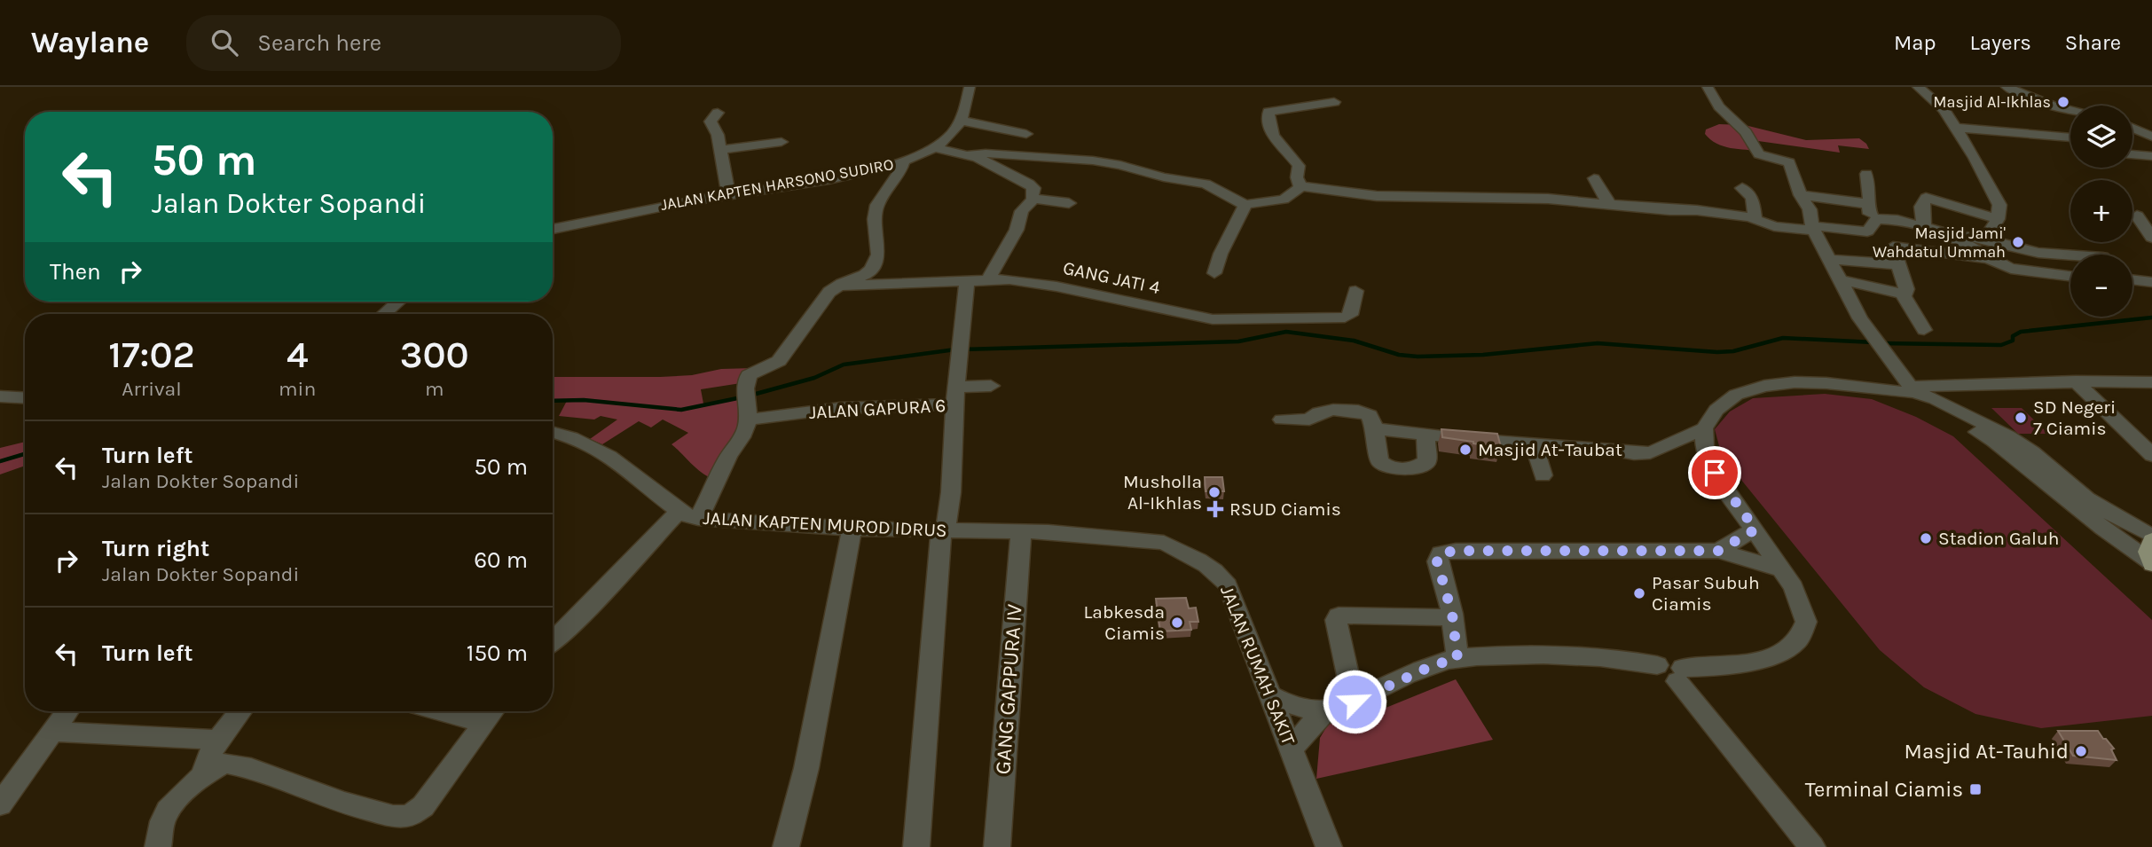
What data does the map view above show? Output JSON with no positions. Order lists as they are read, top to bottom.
{
  "streets": {
    "street": [
      "JALAN KAPTEN HARSONO SUDIRO",
      "GANG JATI 4",
      "JALAN GAPURA 6",
      "JALAN KAPTEN MUROD IDRUS",
      "JALAN RUMAH SAKIT",
      "GANG GAPPURA IV"
    ]
  },
  "crossings": [
    ["JALAN GAPURA 6", "JALAN KAPTEN MUROD IDRUS"],
    ["JALAN KAPTEN MUROD IDRUS", "JALAN RUMAH SAKIT"],
    ["JALAN KAPTEN MUROD IDRUS", "GANG GAPPURA IV"],
    ["JALAN RUMAH SAKIT", "GANG GAPPURA IV"]
  ],
  "places": {
    "other": [
      "Masjid Al-Ikhlas",
      "Masjid Jami' Wahdatul Ummah",
      "SD Negeri 7 Ciamis",
      "Masjid At-Taubat",
      "Musholla Al-Ikhlas",
      "Stadion Galuh",
      "Pasar Subuh Ciamis",
      "Labkesda Ciamis",
      "Masjid At-Tauhid"
    ],
    "health": ["RSUD Ciamis"],
    "transit": ["Terminal Ciamis"]
  },
  "page": {
    "header": "Waylane",
    "search": "Search here",
    "nav": ["Map", "Layers", "Share"],
    "map_buttons": ["+", "−"],
    "turn": ["50 m", "Jalan Dokter Sopandi"],
    "then": "Then",
    "eta": [
      "17:02",
      "Arrival",
      "4",
      "min",
      "300",
      "m"
    ],
    "list": [
      {
        "name": "Turn left",
        "note": "Jalan Dokter Sopandi",
        "value": "50 m"
      },
      {
        "name": "Turn right",
        "note": "Jalan Dokter Sopandi",
        "value": "60 m"
      },
      {
        "name": "Turn left",
        "value": "150 m"
      }
    ]
  }
}
